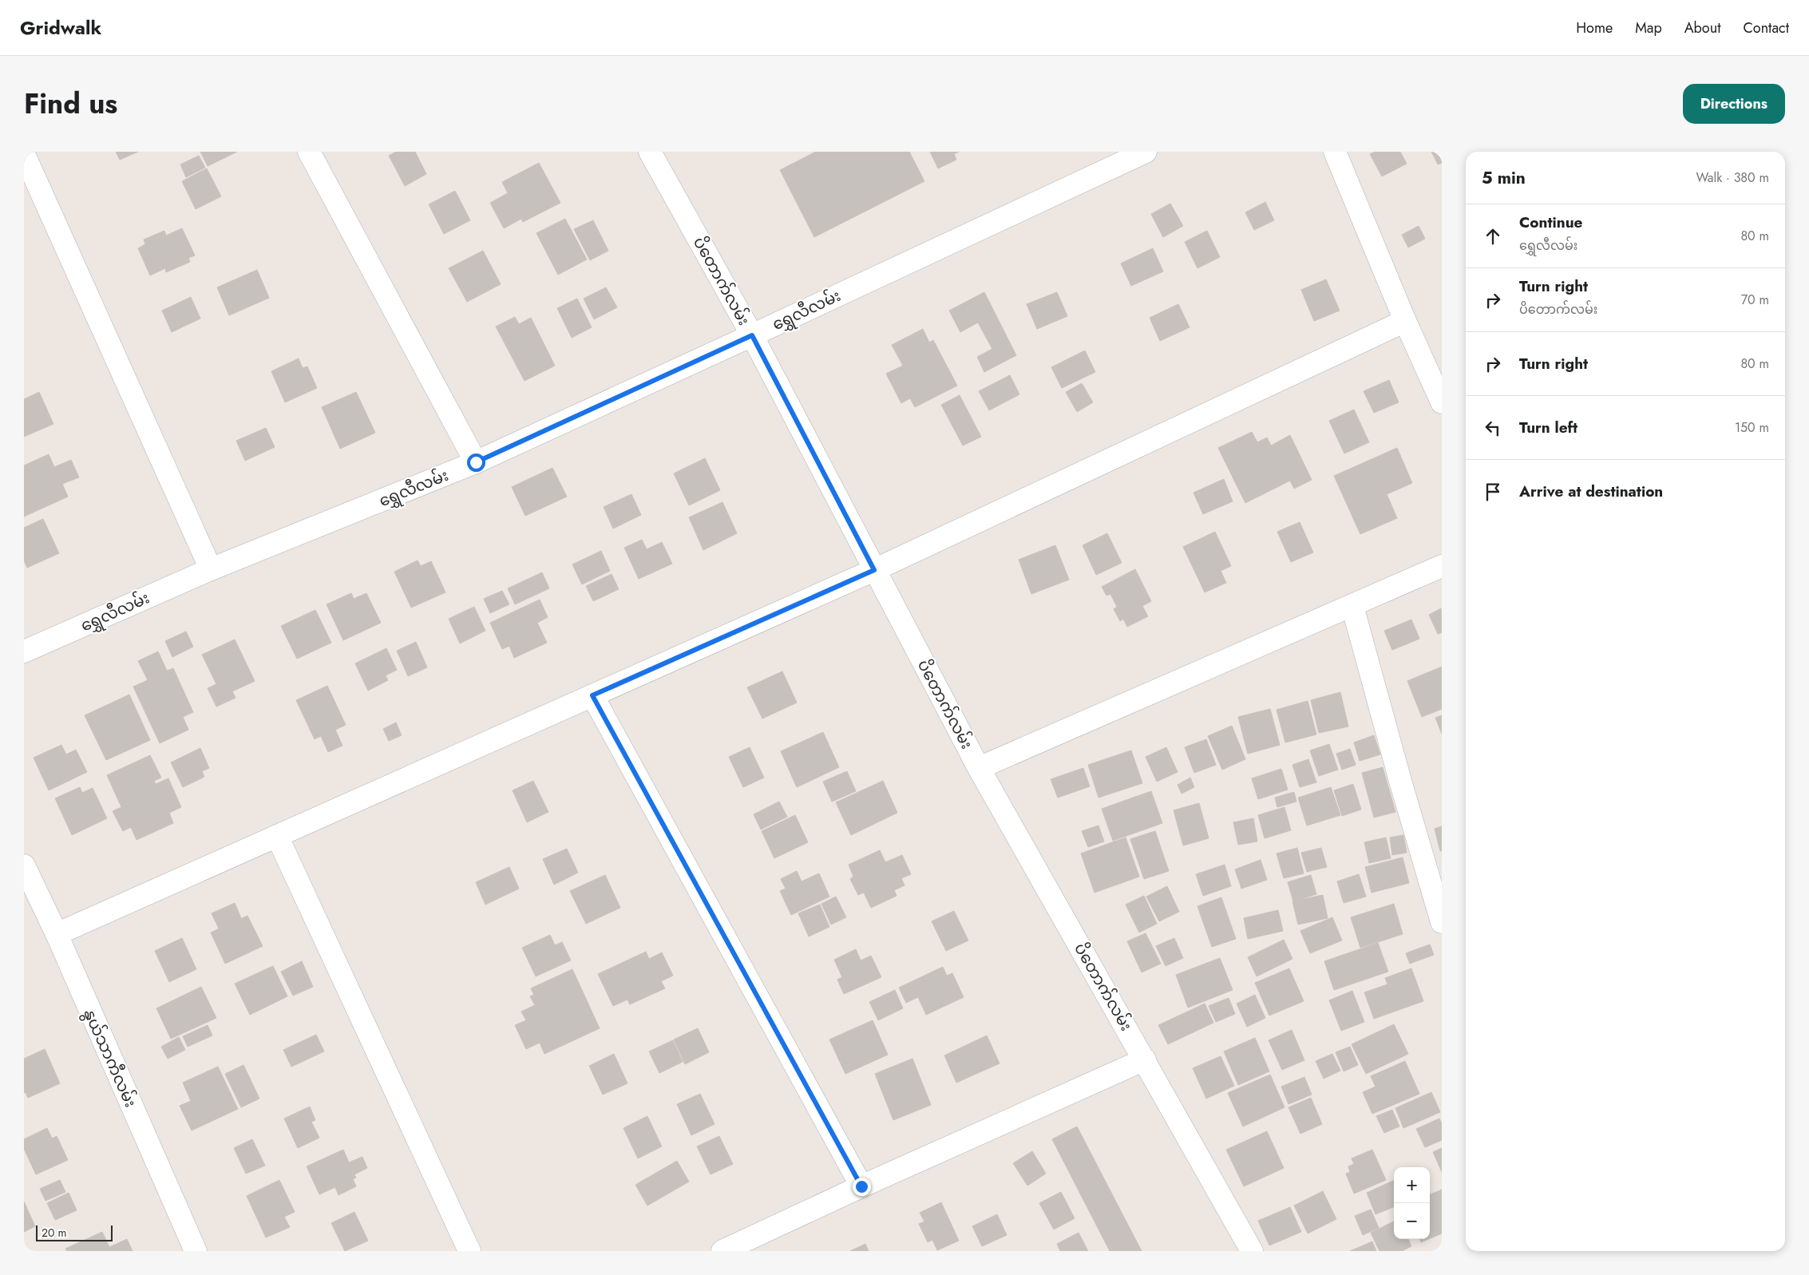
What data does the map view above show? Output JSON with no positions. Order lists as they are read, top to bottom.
{
  "streets": {
    "street": ["ပိတောက်လမ်း", "ရွှေလီလမ်း", "နွယ်သာကီလမ်း"]
  },
  "crossings": [
    ["ပိတောက်လမ်း", "ရွှေလီလမ်း"]
  ],
  "scale_bar": "20 m",
  "page": {
    "header": "Gridwalk",
    "nav": [
      "Home",
      "Map",
      "About",
      "Contact"
    ],
    "title": "Find us",
    "buttons": "Directions",
    "heading": ["5 min", "Walk · 380 m"],
    "list": [
      ["Continue", "ရွှေလီလမ်း", "80 m"],
      ["Turn right", "ပိတောက်လမ်း", "70 m"],
      ["Turn right", "80 m"],
      ["Turn left", "150 m"],
      "Arrive at destination"
    ],
    "map_buttons": ["+", "−"],
    "scale": "20 m"
  }
}
